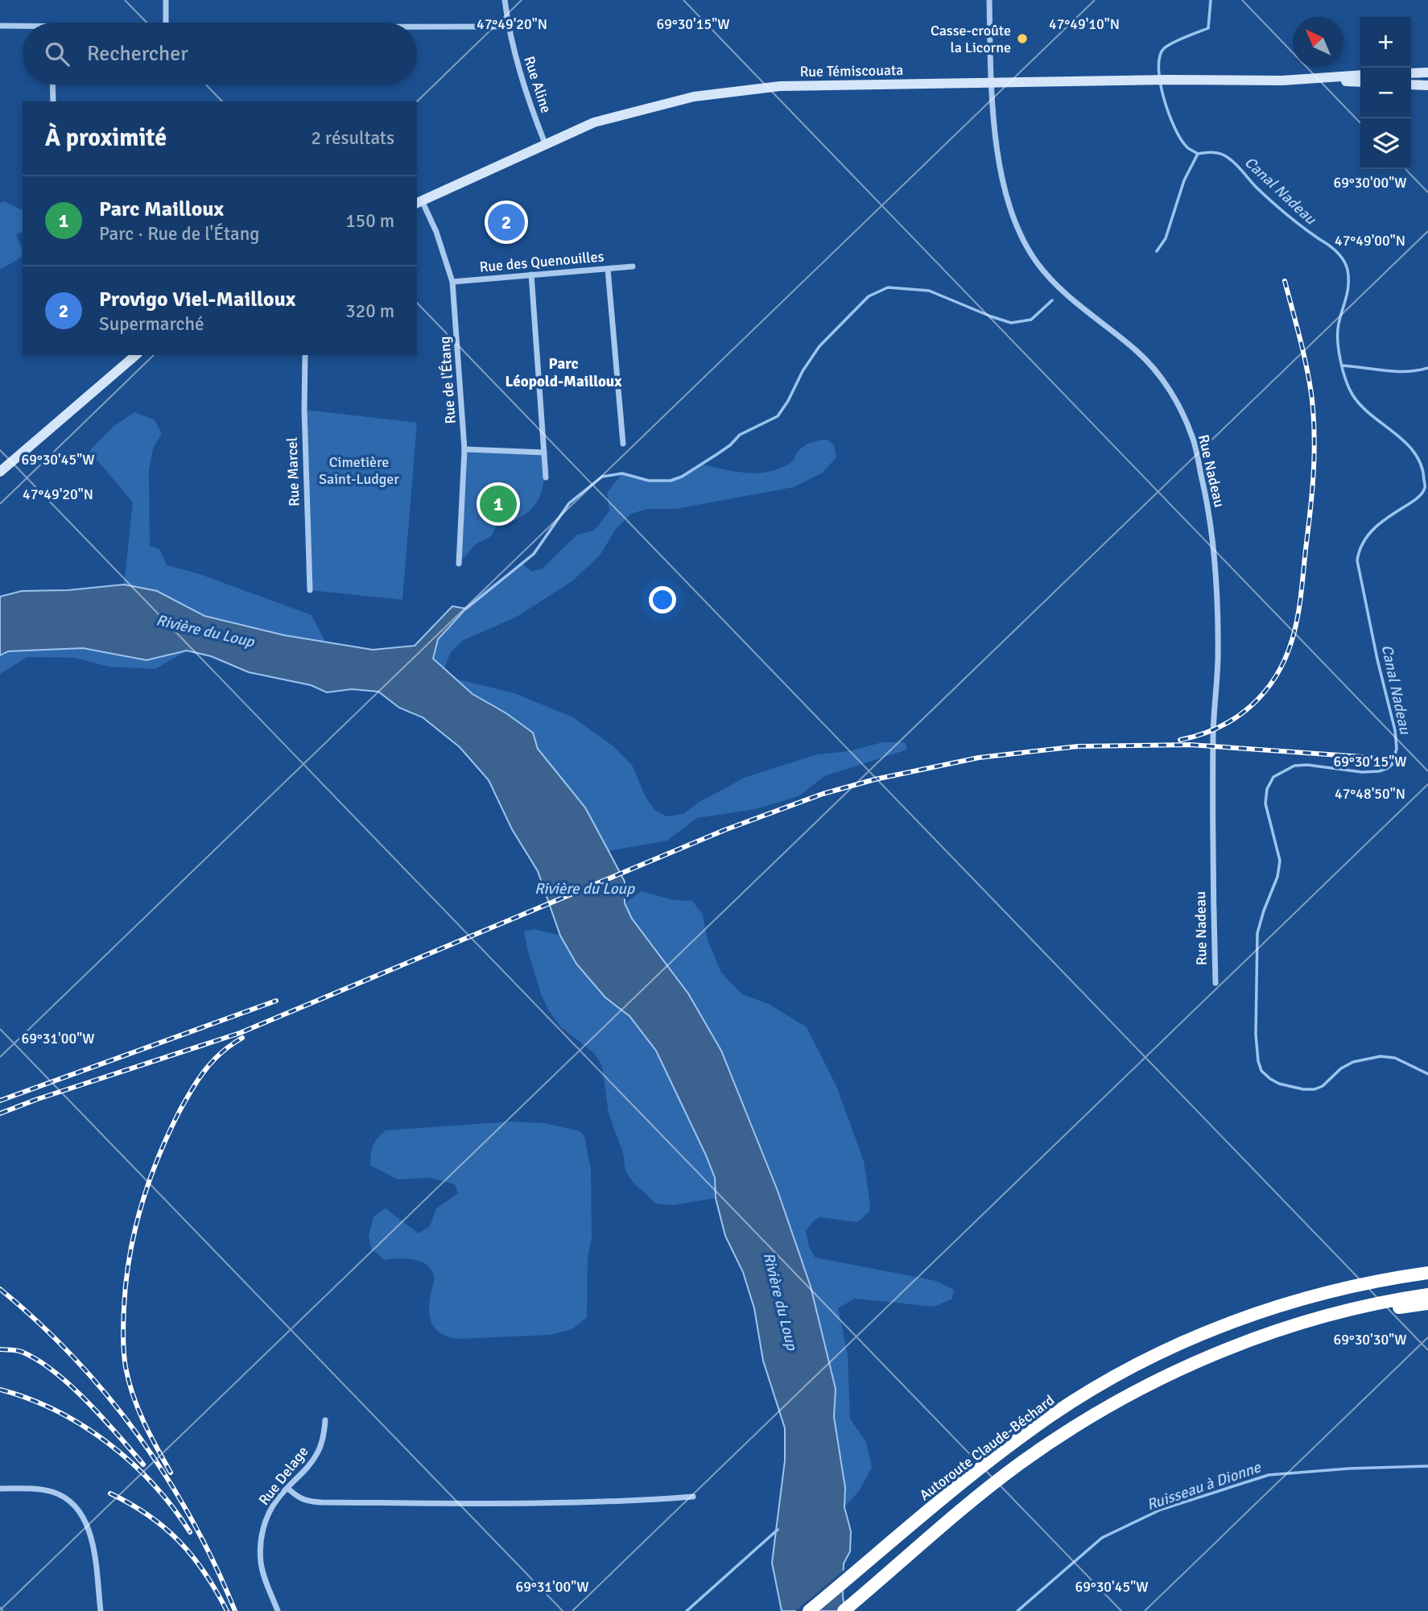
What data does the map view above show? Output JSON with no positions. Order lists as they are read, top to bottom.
{
  "streets": {
    "highway": ["Autoroute Claude-Béchard"],
    "main road": ["Rue Témiscouata"],
    "street": [
      "Rue Aline",
      "Rue des Quenouilles",
      "Rue de l'Étang",
      "Rue Nadeau",
      "Rue Marcel",
      "Rue Delage"
    ]
  },
  "crossings": [
    ["Rue Témiscouata", "Rue Aline"],
    ["Rue Témiscouata", "Rue de l'Étang"],
    ["Rue Témiscouata", "Rue Nadeau"],
    ["Rue des Quenouilles", "Rue de l'Étang"]
  ],
  "districts": ["Parc Léopold-Mailloux"],
  "water": ["Canal Nadeau", "Rivière du Loup", "Ruisseau à Dionne"],
  "parks": ["Cimetière Saint-Ludger"],
  "places": ["Casse-croûte la Licorne"],
  "north": "top left",
  "page": {
    "map_buttons": ["+", "−"],
    "search": "Rechercher",
    "heading": ["À proximité", "2 résultats"],
    "list": [
      {
        "mark": "1",
        "name": "Parc Mailloux",
        "note": "Parc · Rue de l'Étang",
        "value": "150 m"
      },
      {
        "mark": "2",
        "name": "Provigo Viel-Mailloux",
        "note": "Supermarché",
        "value": "320 m"
      }
    ],
    "pins": ["2", "1"]
  },
  "coordinates": [
    "47°49'20\"N",
    "47°49'10\"N",
    "69°30'15\"W",
    "69°30'00\"W",
    "47°49'00\"N",
    "69°30'45\"W",
    "47°48'50\"N",
    "69°31'00\"W",
    "69°30'30\"W"
  ]
}
